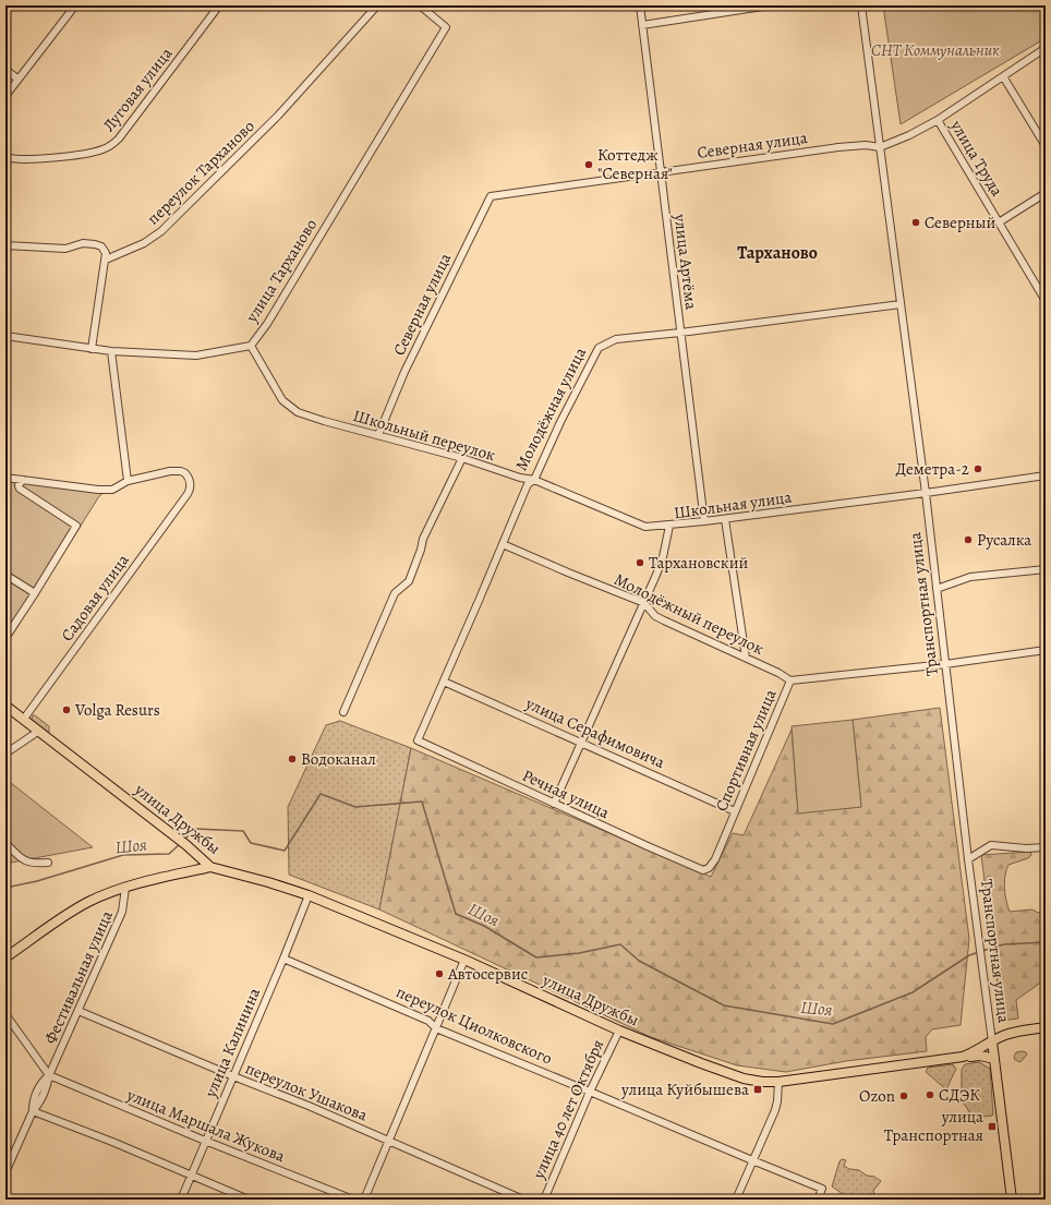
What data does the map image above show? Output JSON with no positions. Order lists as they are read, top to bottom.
{
  "streets": {
    "main road": ["Транспортная улица", "улица Дружбы"],
    "street": [
      "Луговая улица",
      "Северная улица",
      "улица Труда",
      "переулок Тарханово",
      "улица Артёма",
      "улица Тарханово",
      "Молодёжная улица",
      "Школьный переулок",
      "Школьная улица",
      "Садовая улица",
      "Молодёжный переулок",
      "улица Серафимовича",
      "Спортивная улица",
      "Речная улица",
      "Фестивальная улица",
      "переулок Циолковского",
      "улица Калинина",
      "переулок Ушакова",
      "улица 40 лет Октября",
      "улица Маршала Жукова"
    ]
  },
  "crossings": [
    ["Северная улица", "улица Труда"],
    ["Северная улица", "улица Артёма"],
    ["Северная улица", "Школьный переулок"],
    ["Северная улица", "Транспортная улица"],
    ["улица Артёма", "Молодёжная улица"],
    ["улица Артёма", "Школьная улица"],
    ["улица Тарханово", "Школьный переулок"],
    ["Молодёжная улица", "Школьный переулок"],
    ["Молодёжная улица", "Транспортная улица"],
    ["Молодёжная улица", "Молодёжный переулок"],
    ["Молодёжная улица", "улица Серафимовича"],
    ["Молодёжная улица", "Речная улица"],
    ["Школьный переулок", "Школьная улица"],
    ["Школьная улица", "Транспортная улица"],
    ["Школьная улица", "Молодёжный переулок"],
    ["Школьная улица", "улица Серафимовича"],
    ["Школьная улица", "Речная улица"],
    ["Садовая улица", "улица Дружбы"],
    ["Транспортная улица", "Спортивная улица"],
    ["Транспортная улица", "улица Дружбы"],
    ["Молодёжный переулок", "Спортивная улица"],
    ["улица Серафимовича", "Спортивная улица"],
    ["Спортивная улица", "Речная улица"],
    ["улица Дружбы", "улица Калинина"],
    ["улица Дружбы", "улица 40 лет Октября"],
    ["Фестивальная улица", "переулок Ушакова"],
    ["Фестивальная улица", "улица Маршала Жукова"],
    ["переулок Циолковского", "улица Калинина"],
    ["переулок Циолковского", "улица 40 лет Октября"],
    ["улица Калинина", "переулок Ушакова"],
    ["улица Калинина", "улица Маршала Жукова"]
  ],
  "districts": ["Тарханово"],
  "water": ["Шоя"],
  "parks": ["СНТ Коммунальник"],
  "places": {
    "other": [
      "Коттедж \"Северная\"",
      "Северный",
      "Деметра-2",
      "Русалка",
      "Тархановский",
      "Volga Resurs",
      "Водоканал",
      "Автосервис",
      "СДЭК",
      "Ozon"
    ],
    "transit": ["улица Куйбышева", "улица Транспортная"]
  }
}
